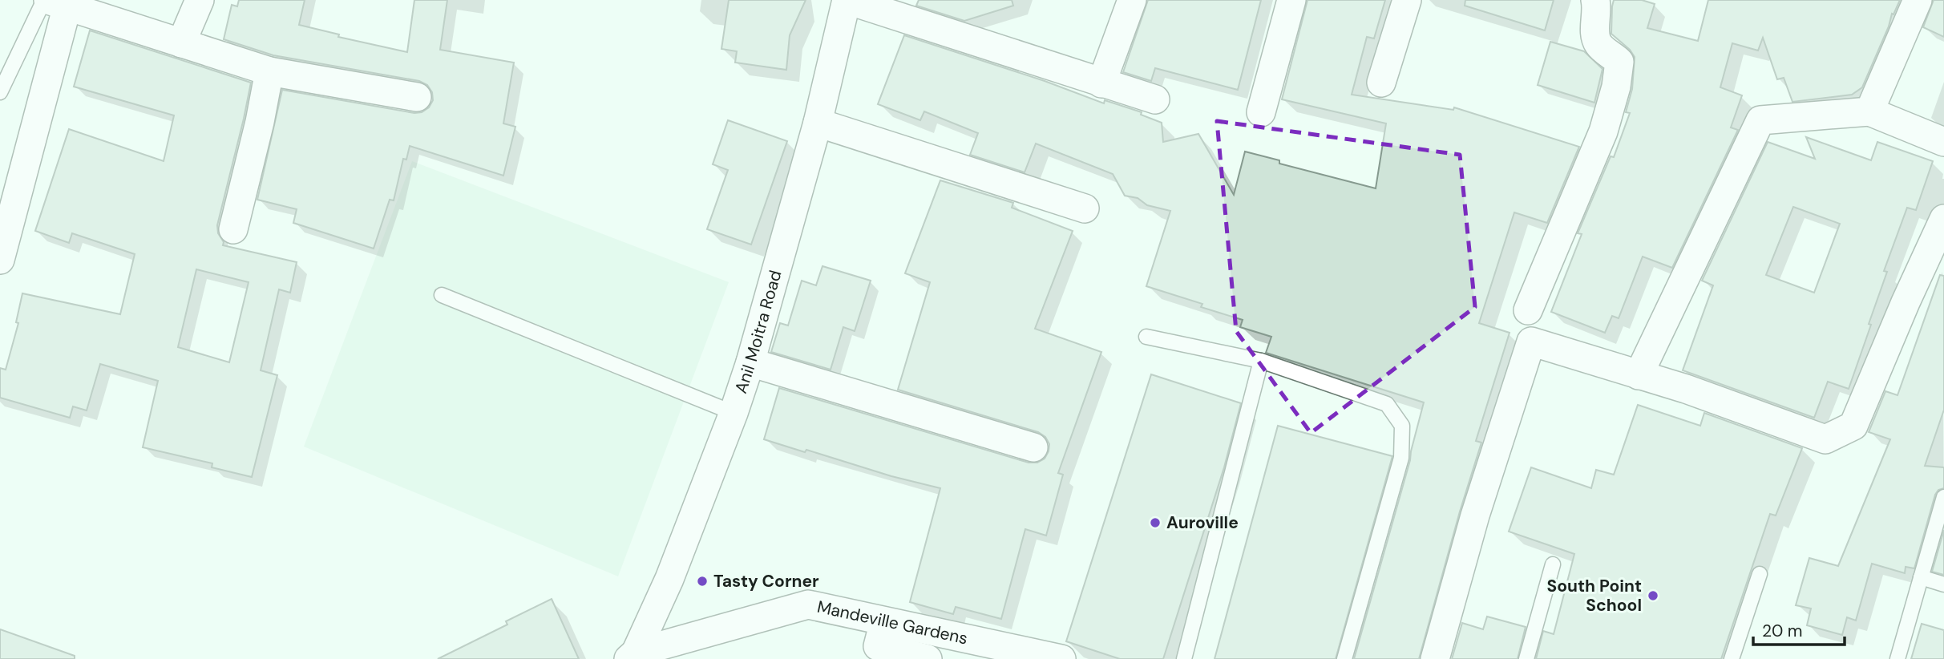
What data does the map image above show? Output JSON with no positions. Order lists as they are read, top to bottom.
{
  "streets": {
    "street": ["Anil Moitra Road", "Mandeville Gardens"]
  },
  "crossings": [
    ["Anil Moitra Road", "Mandeville Gardens"]
  ],
  "places": ["Auroville", "Tasty Corner", "South Point School"],
  "scale_bar": "20 m"
}
